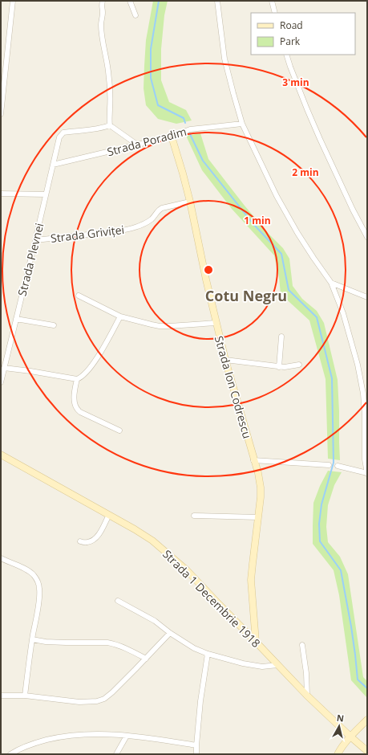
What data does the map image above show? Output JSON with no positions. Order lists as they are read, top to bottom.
{
  "streets": {
    "main road": ["Strada Ion Codrescu", "Strada 1 Decembrie 1918"],
    "street": ["Strada Poradim", "Strada Griviței", "Strada Plevnei"]
  },
  "crossings": [
    ["Strada Poradim", "Strada Plevnei"],
    ["Strada Poradim", "Strada Ion Codrescu"],
    ["Strada Griviței", "Strada Plevnei"],
    ["Strada Griviței", "Strada Ion Codrescu"],
    ["Strada Ion Codrescu", "Strada 1 Decembrie 1918"]
  ],
  "districts": ["Cotu Negru"],
  "legend": ["Road", "Park"],
  "north": "top",
  "rings": ["3 min", "2 min", "1 min"]
}
